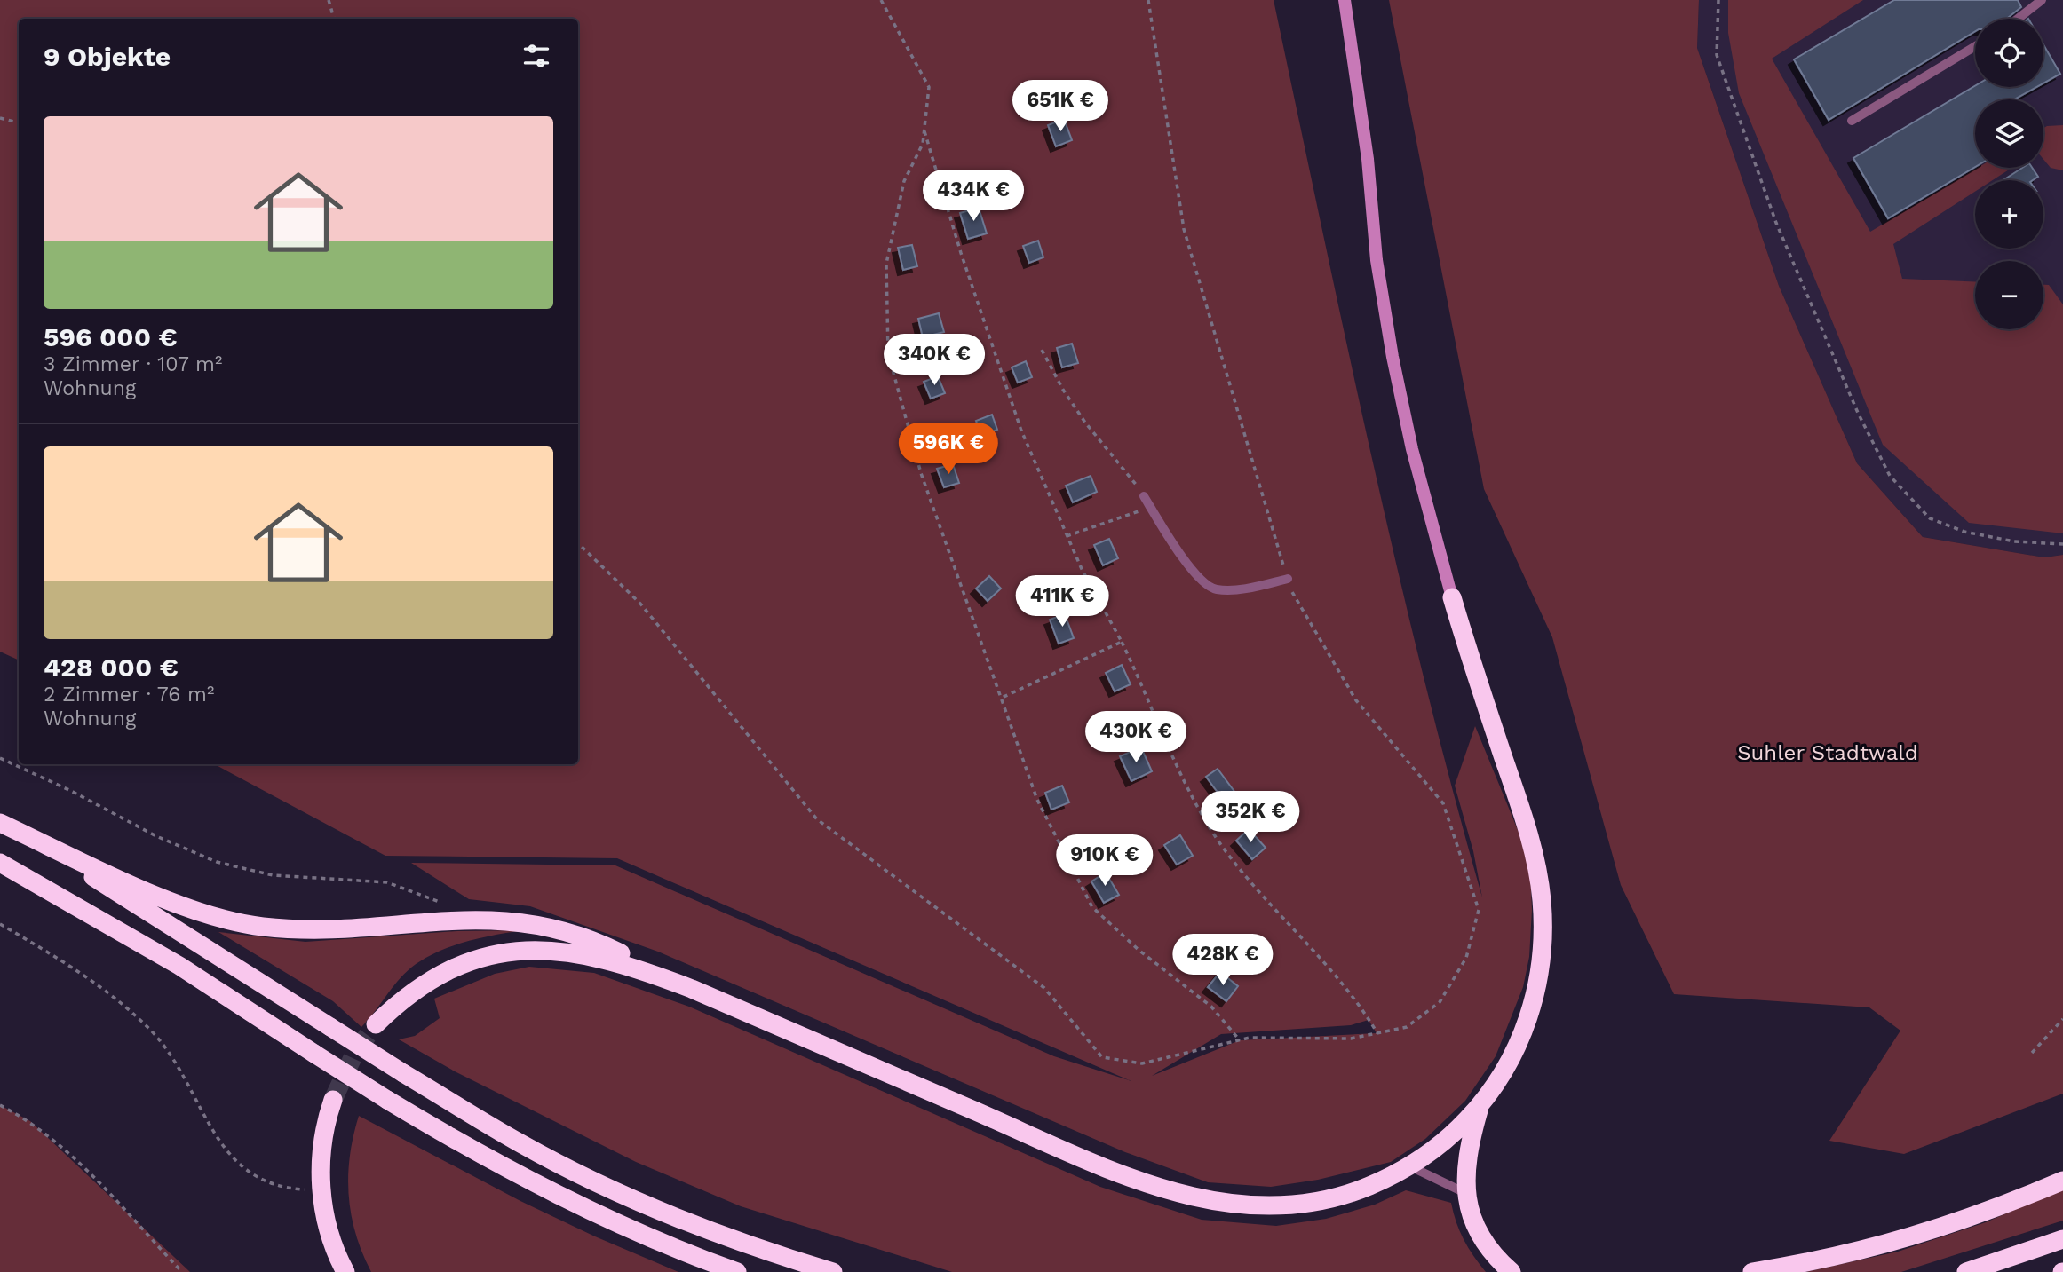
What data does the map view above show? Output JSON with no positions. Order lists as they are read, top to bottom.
{
  "parks": ["Suhler Stadtwald"],
  "page": {
    "map_buttons": ["+", "−"],
    "heading": "9 Objekte",
    "price": [
      "651K €",
      "434K €",
      "340K €",
      "596K €",
      "411K €",
      "430K €",
      "352K €",
      "910K €",
      "428K €"
    ],
    "list": [
      {
        "name": "596 000 €",
        "note": "3 Zimmer · 107 m² · Wohnung"
      },
      {
        "name": "428 000 €",
        "note": "2 Zimmer · 76 m² · Wohnung"
      }
    ]
  }
}
